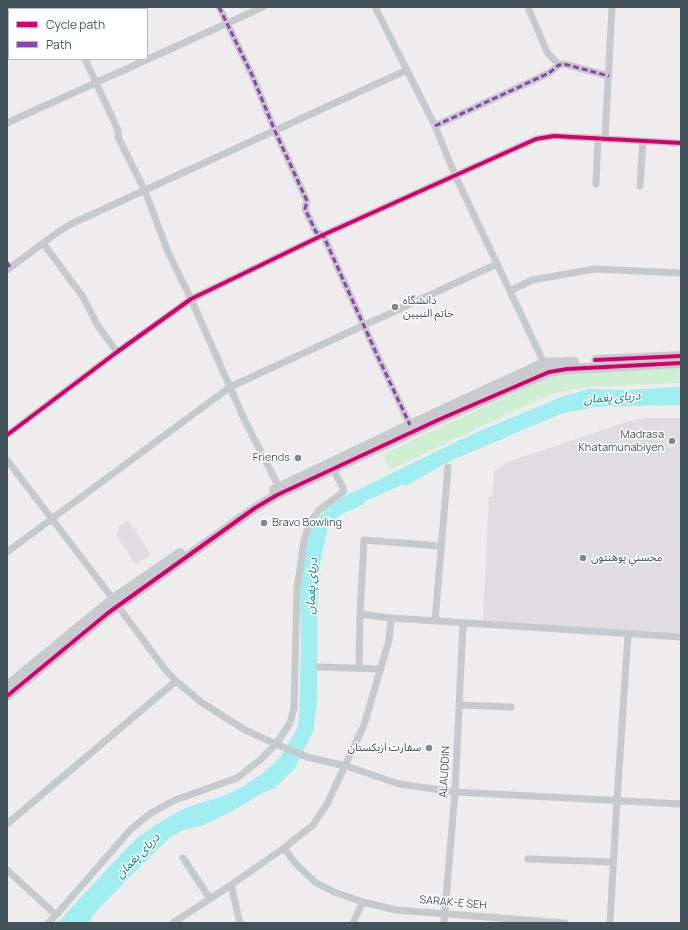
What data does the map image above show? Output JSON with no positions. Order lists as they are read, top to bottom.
{
  "streets": {
    "street": ["ALAUDDIN", "SARAK-E SEH"]
  },
  "crossings": [
    ["ALAUDDIN", "SARAK-E SEH"]
  ],
  "water": ["دریای پغمان"],
  "places": [
    "دانشگاه خاتم النبیین",
    "Madrasa Khatamunabiyen",
    "Friends",
    "Bravo Bowling",
    "محسني پوهنتون",
    "سفارت ازبکستان"
  ],
  "legend": ["Cycle path", "Path"]
}
